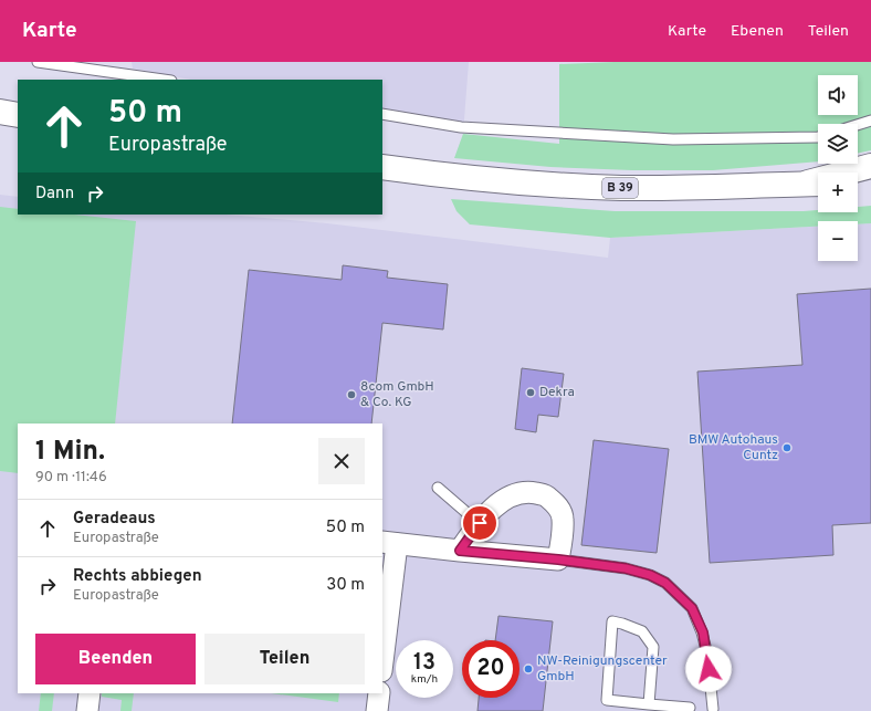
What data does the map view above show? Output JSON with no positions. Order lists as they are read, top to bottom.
{
  "streets": {
    "main road": ["B 39"]
  },
  "places": [
    "Dekra",
    "8com GmbH & Co. KG",
    "BMW Autohaus Cuntz",
    "NW-Reinigungscenter GmbH"
  ],
  "page": {
    "header": "Karte",
    "nav": ["Karte", "Ebenen", "Teilen"],
    "map_buttons": ["+", "−"],
    "turn": ["50 m", "Europastraße"],
    "then": "Dann",
    "heading": ["1 Min.", "90 m · 11:46"],
    "list": [
      {
        "name": "Geradeaus",
        "note": "Europastraße",
        "value": "50 m"
      },
      {
        "name": "Rechts abbiegen",
        "note": "Europastraße",
        "value": "30 m"
      }
    ],
    "buttons": ["Beenden", "Teilen"],
    "speed": "13 km/h",
    "limit": "20"
  }
}
